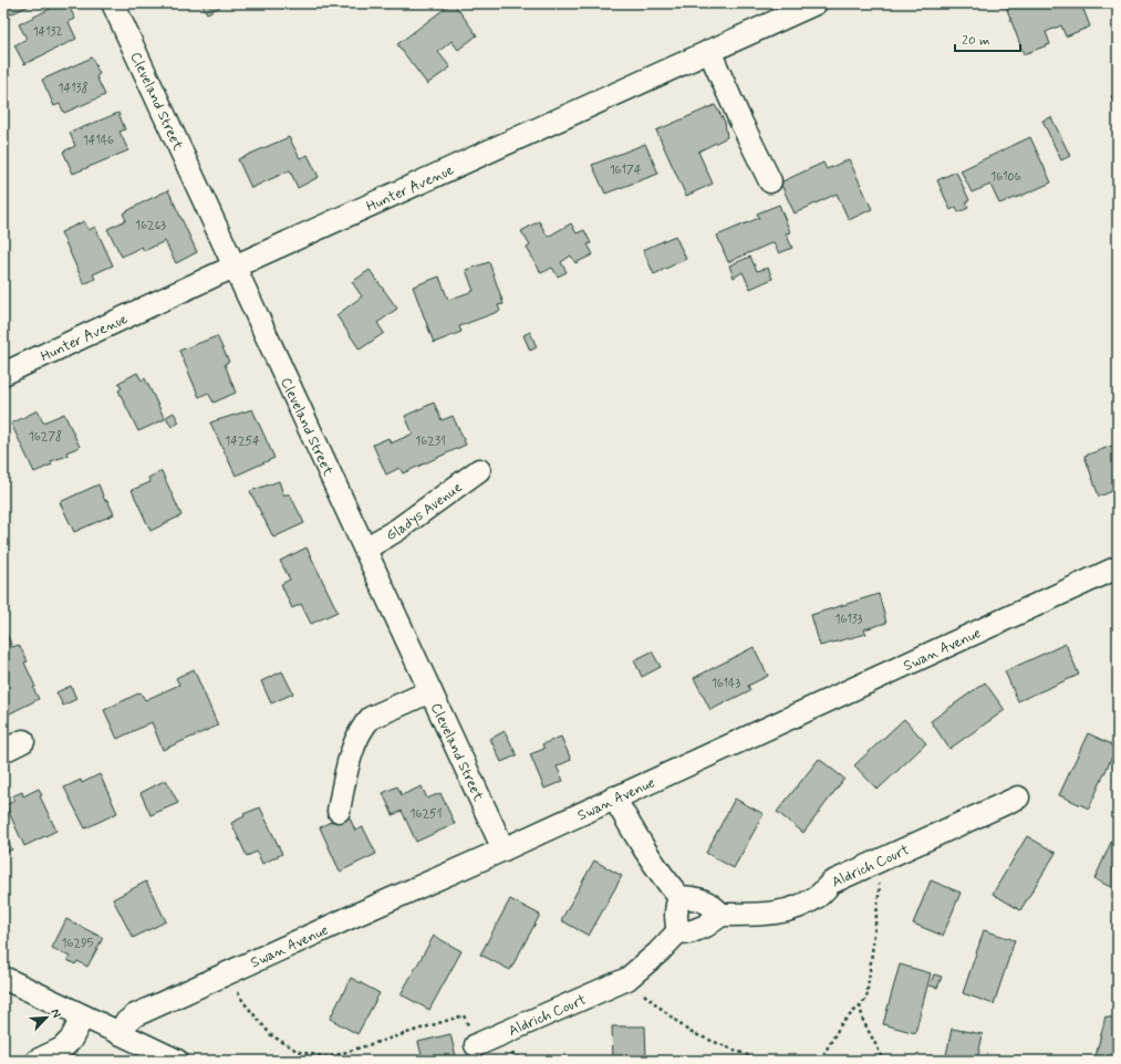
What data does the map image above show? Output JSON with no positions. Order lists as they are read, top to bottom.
{
  "streets": {
    "street": [
      "Cleveland Street",
      "Hunter Avenue",
      "Gladys Avenue",
      "Swan Avenue",
      "Aldrich Court"
    ]
  },
  "crossings": [
    ["Cleveland Street", "Hunter Avenue"],
    ["Cleveland Street", "Gladys Avenue"],
    ["Cleveland Street", "Swan Avenue"]
  ],
  "house_numbers": [
    "14132",
    "14138",
    "14146",
    "16174",
    "16106",
    "16263",
    "16278",
    "14254",
    "16231",
    "16133",
    "16143",
    "16251",
    "16295"
  ],
  "scale_bar": "20 m",
  "north": "top right"
}
